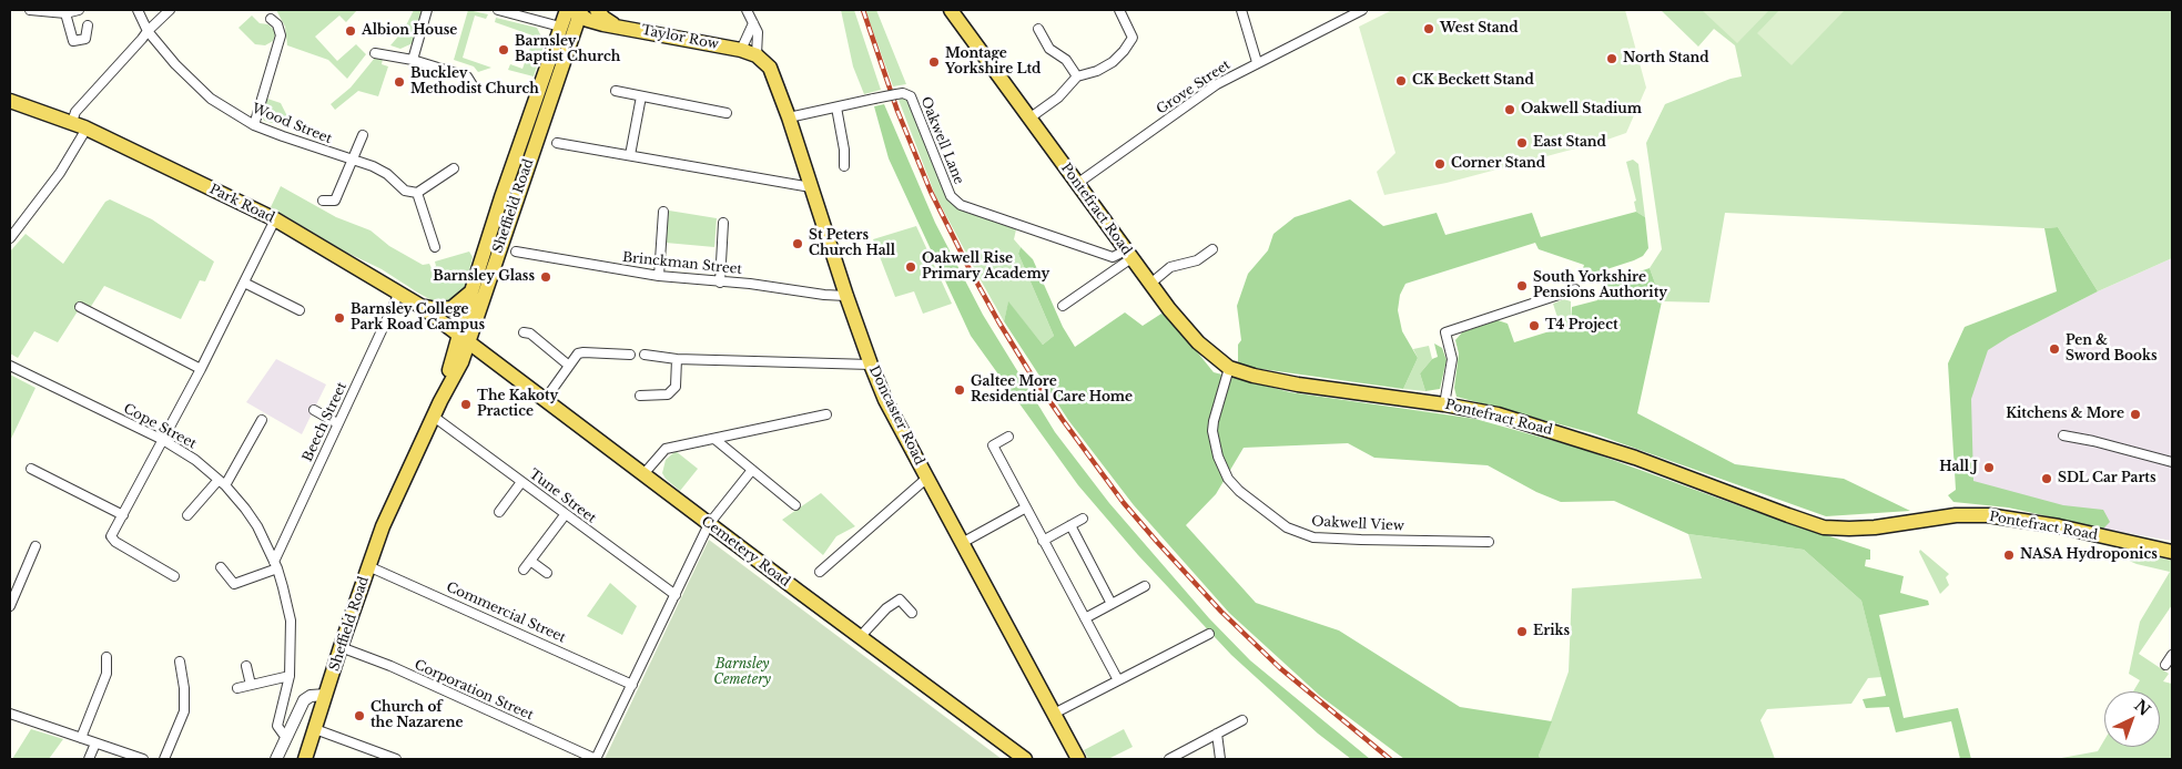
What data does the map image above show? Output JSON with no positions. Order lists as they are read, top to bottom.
{
  "streets": {
    "highway": [
      "Taylor Row",
      "Park Road",
      "Sheffield Road",
      "Pontefract Road",
      "Doncaster Road",
      "Cemetery Road"
    ],
    "street": [
      "Grove Street",
      "Wood Street",
      "Oakwell Lane",
      "Brinckman Street",
      "Beech Street",
      "Cope Street",
      "Tune Street",
      "Oakwell View",
      "Commercial Street",
      "Corporation Street"
    ]
  },
  "crossings": [
    ["Taylor Row", "Doncaster Road"],
    ["Grove Street", "Pontefract Road"],
    ["Oakwell Lane", "Pontefract Road"],
    ["Oakwell Lane", "Doncaster Road"],
    ["Park Road", "Sheffield Road"],
    ["Park Road", "Beech Street"],
    ["Park Road", "Cemetery Road"],
    ["Sheffield Road", "Tune Street"],
    ["Sheffield Road", "Cemetery Road"],
    ["Sheffield Road", "Commercial Street"],
    ["Sheffield Road", "Corporation Street"],
    ["Pontefract Road", "Oakwell View"],
    ["Brinckman Street", "Doncaster Road"],
    ["Beech Street", "Cope Street"]
  ],
  "parks": ["Barnsley Cemetery"],
  "places": [
    "West Stand",
    "Albion House",
    "Barnsley Baptist Church",
    "North Stand",
    "Montage Yorkshire Ltd",
    "CK Beckett Stand",
    "Buckley Methodist Church",
    "Oakwell Stadium",
    "East Stand",
    "Corner Stand",
    "St Peters Church Hall",
    "Oakwell Rise Primary Academy",
    "Barnsley Glass",
    "South Yorkshire Pensions Authority",
    "Barnsley College Park Road Campus",
    "T4 Project",
    "Pen & Sword Books",
    "Galtee More Residential Care Home",
    "The Kakoty Practice",
    "Kitchens & More",
    "Hall J",
    "SDL Car Parts",
    "NASA Hydroponics",
    "Eriks",
    "Church of the Nazarene"
  ],
  "north": "top right"
}
